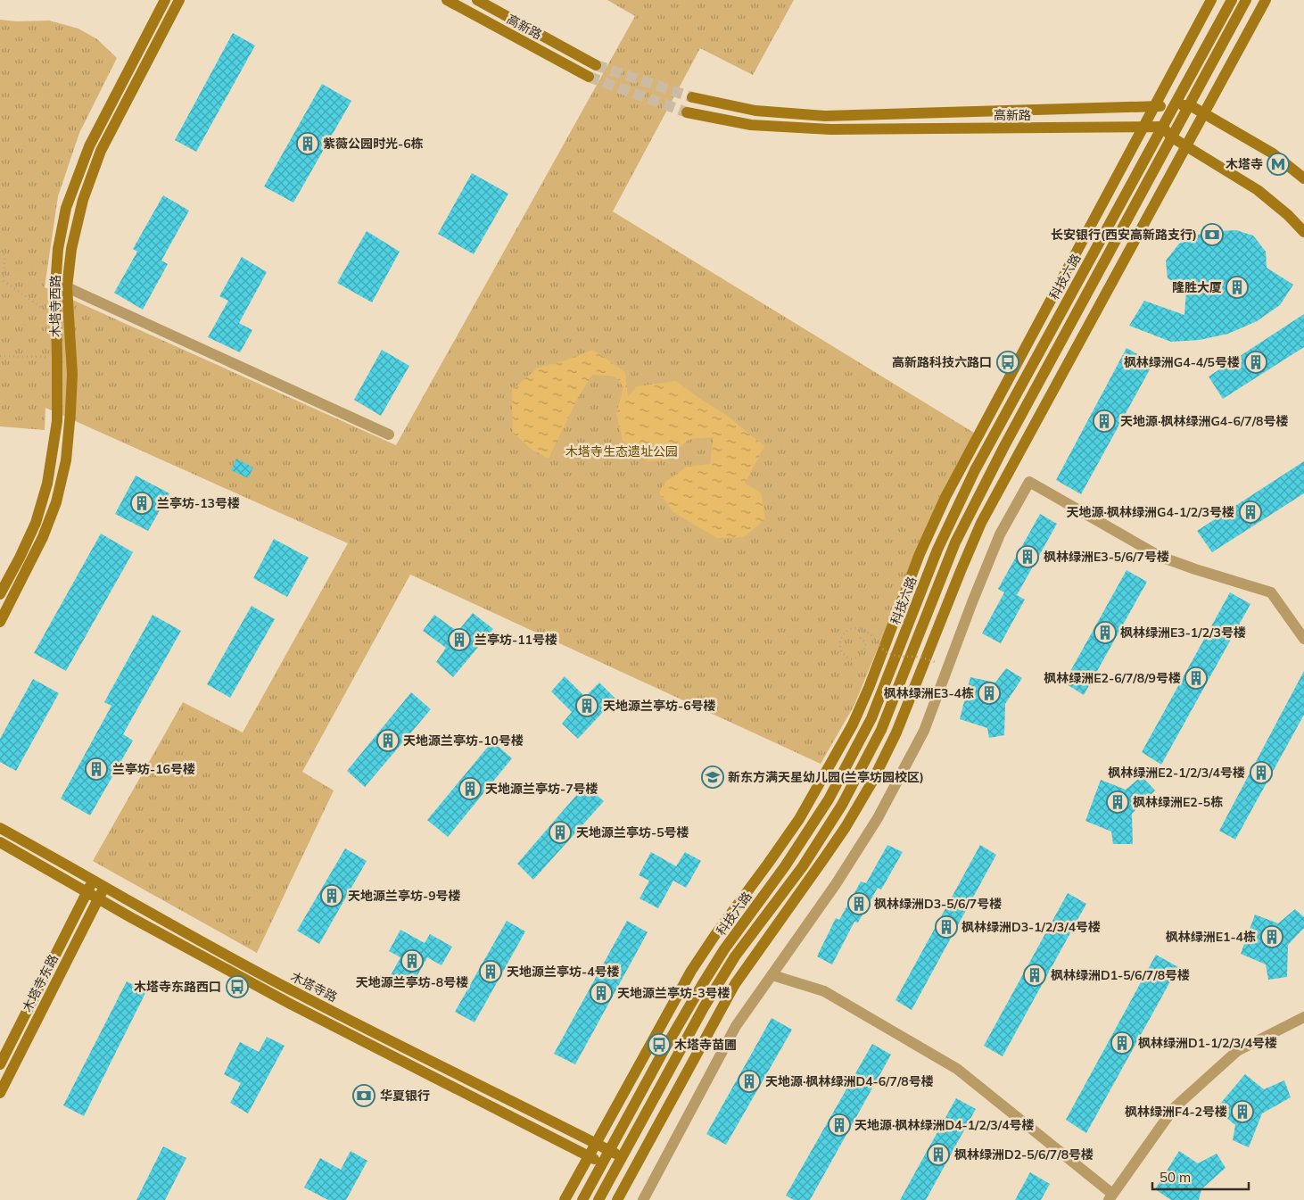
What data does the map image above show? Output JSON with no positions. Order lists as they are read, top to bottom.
{
  "streets": {
    "main road": [
      "高新路",
      "科技六路",
      "木塔寺西路",
      "木塔寺东路",
      "木塔寺路"
    ]
  },
  "crossings": [
    ["高新路", "科技六路"],
    ["科技六路", "木塔寺路"],
    ["木塔寺东路", "木塔寺路"]
  ],
  "parks": ["木塔寺生态遗址公园"],
  "places": {
    "building": [
      "紫薇公园时光-6栋",
      "隆胜大厦",
      "枫林绿洲G4-4/5号楼",
      "天地源·枫林绿洲G4-6/7/8号楼",
      "兰亭坊-13号楼",
      "天地源·枫林绿洲G4-1/2/3号楼",
      "枫林绿洲E3-5/6/7号楼",
      "枫林绿洲E3-1/2/3号楼",
      "兰亭坊-11号楼",
      "枫林绿洲E2-6/7/8/9号楼",
      "枫林绿洲E3-4栋",
      "天地源兰亭坊-6号楼",
      "天地源兰亭坊-10号楼",
      "兰亭坊-16号楼",
      "枫林绿洲E2-1/2/3/4号楼",
      "天地源兰亭坊-7号楼",
      "枫林绿洲E2-5栋",
      "天地源兰亭坊-5号楼",
      "天地源兰亭坊-9号楼",
      "枫林绿洲D3-5/6/7号楼",
      "枫林绿洲D3-1/2/3/4号楼",
      "枫林绿洲E1-4栋",
      "天地源兰亭坊-8号楼",
      "天地源兰亭坊-4号楼",
      "枫林绿洲D1-5/6/7/8号楼",
      "天地源兰亭坊-3号楼",
      "枫林绿洲D1-1/2/3/4号楼",
      "天地源·枫林绿洲D4-6/7/8号楼",
      "枫林绿洲F4-2号楼",
      "天地源·枫林绿洲D4-1/2/3/4号楼",
      "枫林绿洲D2-5/6/7/8号楼"
    ],
    "metro station": ["木塔寺"],
    "bank": ["长安银行(西安高新路支行)", "华夏银行"],
    "bus stop": ["高新路科技六路口", "木塔寺东路西口", "木塔寺苗圃"],
    "school or university": ["新东方满天星幼儿园(兰亭坊园校区)"]
  },
  "scale_bar": "50 m"
}
